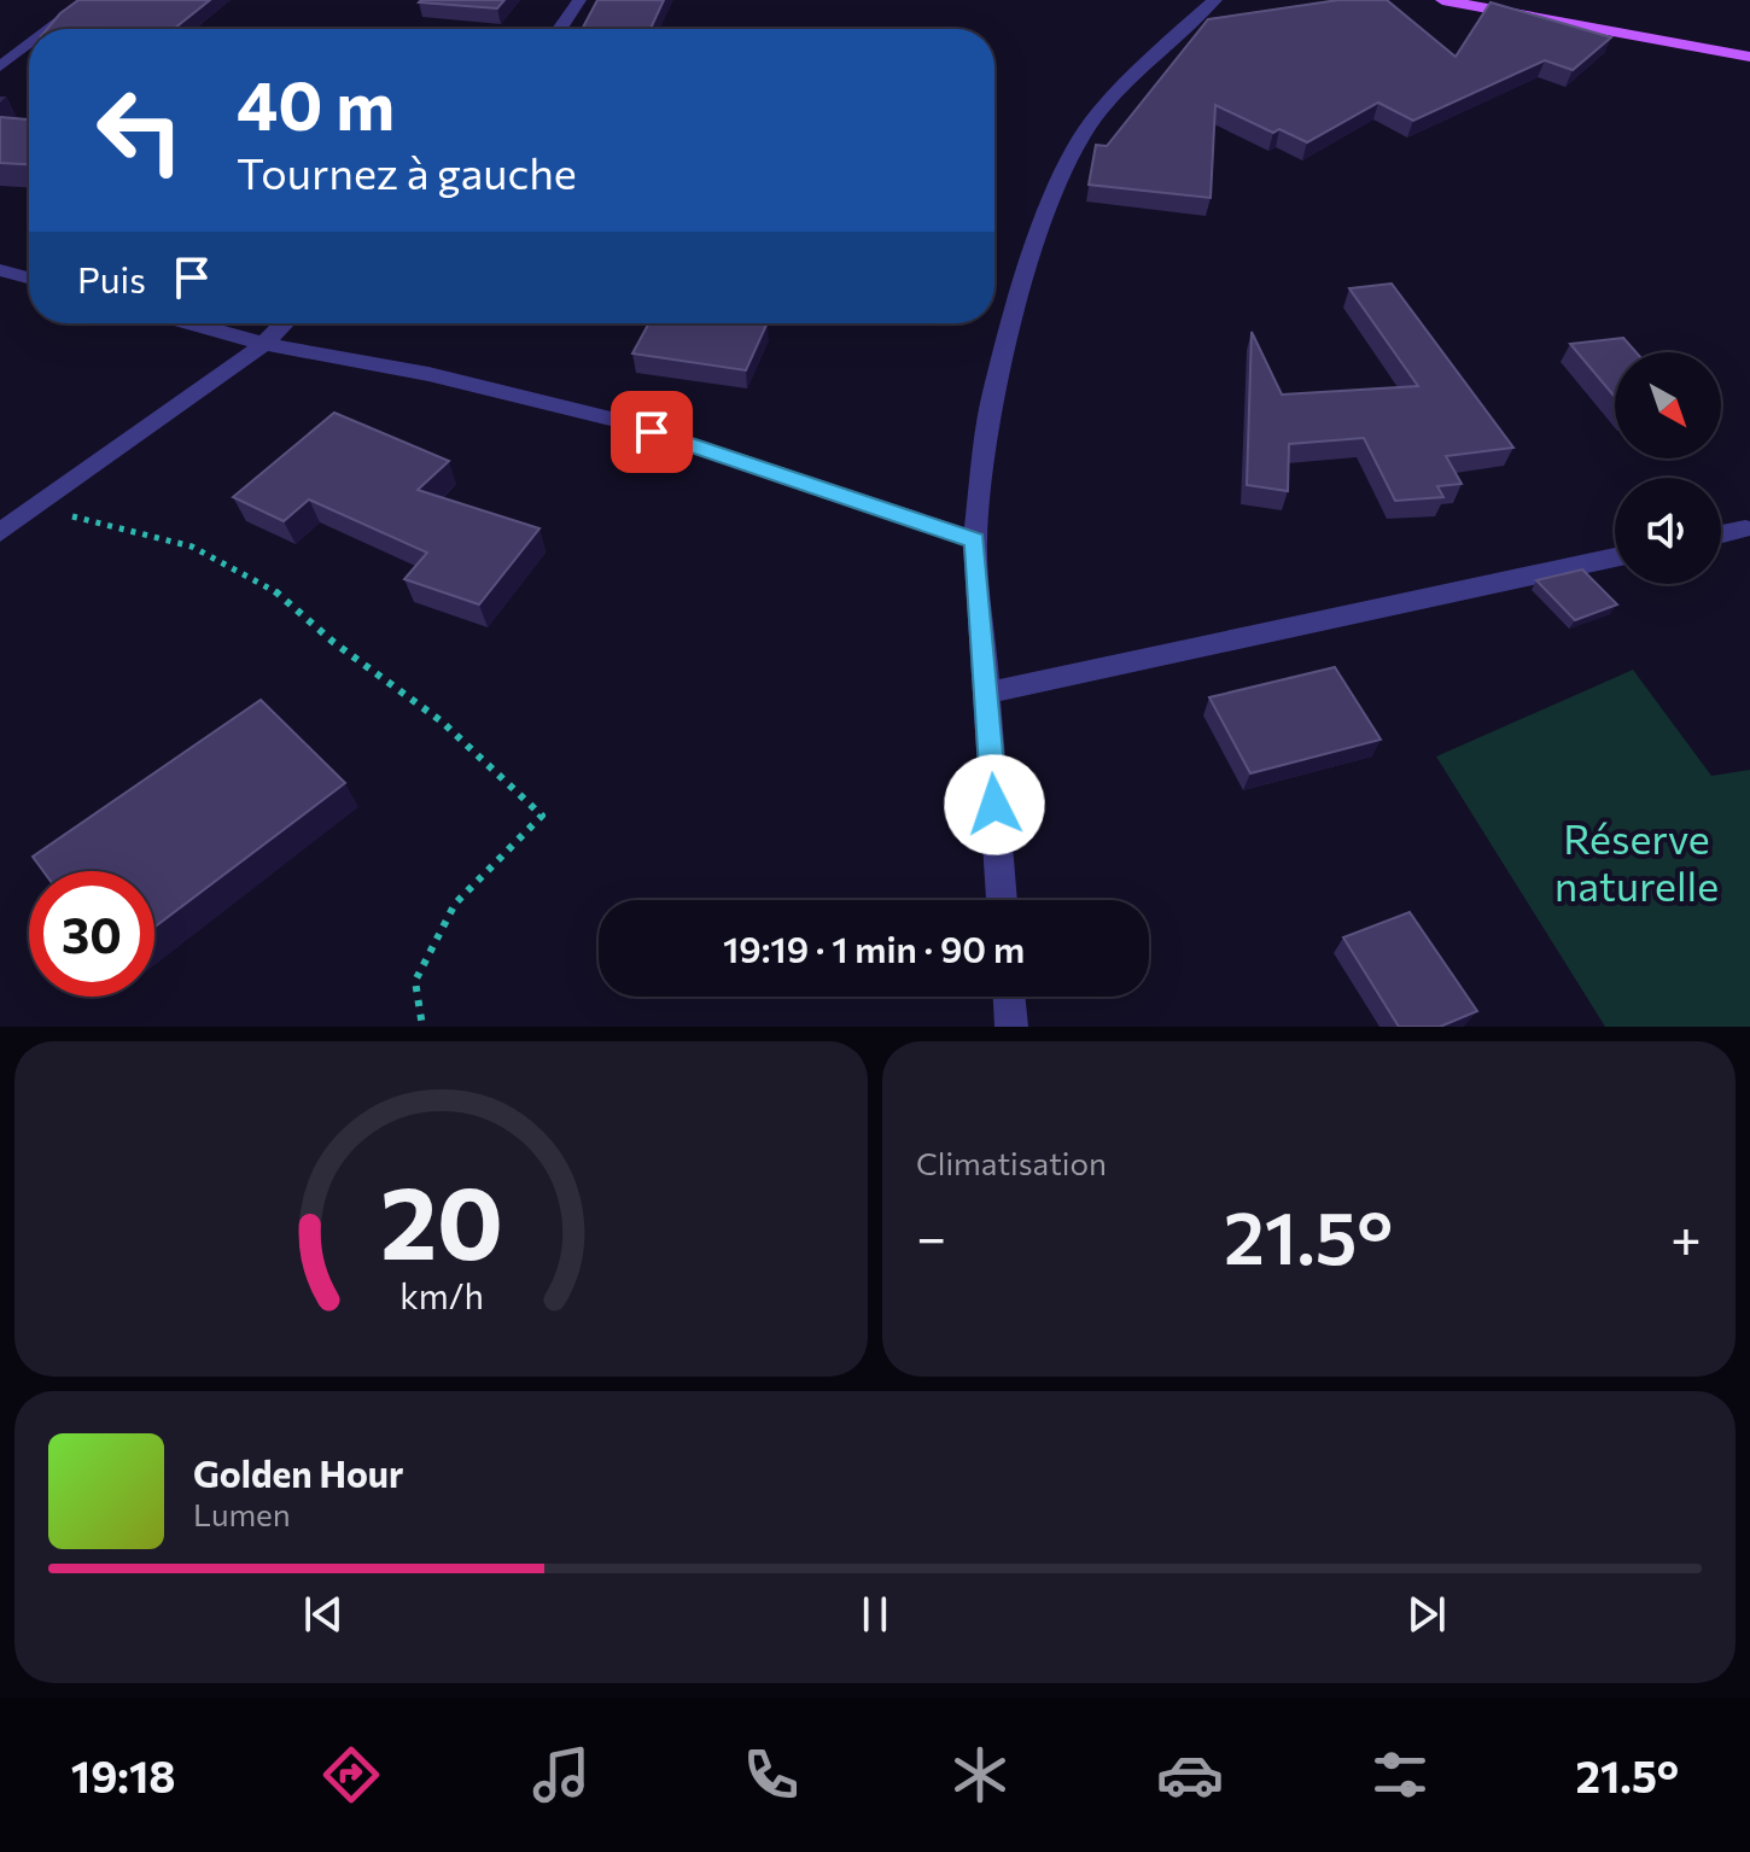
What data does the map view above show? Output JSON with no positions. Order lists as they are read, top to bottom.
{
  "parks": ["Réserve naturelle"],
  "north": "bottom right",
  "page": {
    "turn": ["40 m", "Tournez à gauche"],
    "then": "Puis",
    "limit": "30",
    "trip": "19:19 · 1 min · 90 m",
    "tile": "Climatisation",
    "heat": ["−", "21.5°", "+"],
    "song": ["Golden Hour", "Lumen"],
    "tabs": ["19:18", "21.5°"],
    "gauge": ["20", "km/h"]
  }
}
